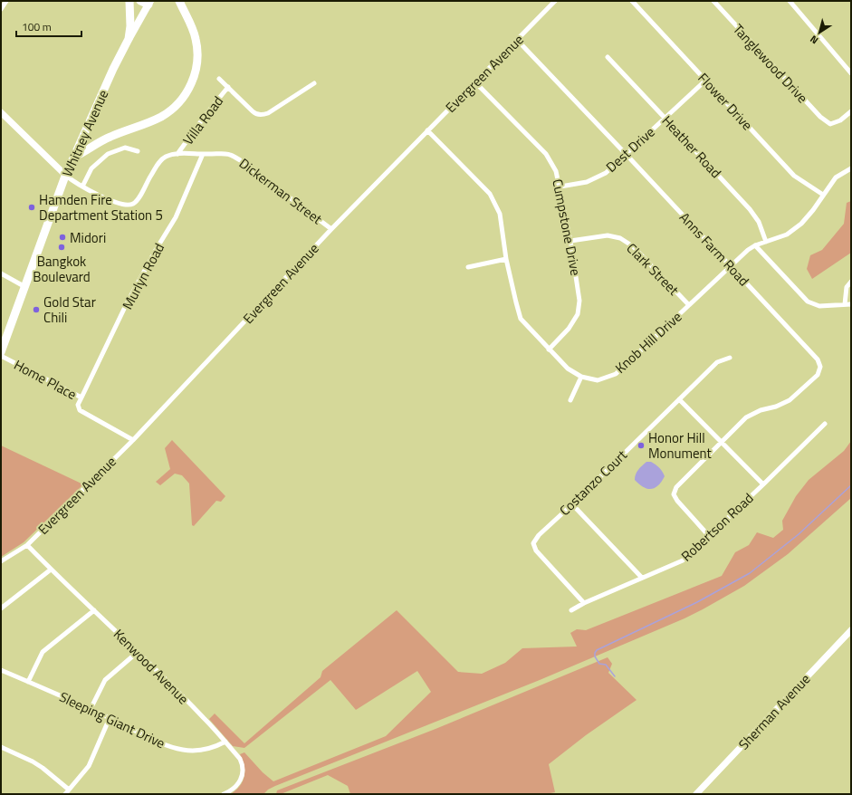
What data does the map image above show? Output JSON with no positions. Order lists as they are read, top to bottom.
{
  "streets": {
    "highway": ["Whitney Avenue"],
    "main road": ["Sherman Avenue"],
    "street": [
      "Tanglewood Drive",
      "Evergreen Avenue",
      "Flower Drive",
      "Villa Road",
      "Heather Road",
      "Dest Drive",
      "Dickerman Street",
      "Cumpstone Drive",
      "Anns Farm Road",
      "Clark Street",
      "Murlyn Road",
      "Knob Hill Drive",
      "Home Place",
      "Costanzo Court",
      "Robertson Road",
      "Kenwood Avenue",
      "Sleeping Giant Drive"
    ]
  },
  "crossings": [
    ["Evergreen Avenue", "Dickerman Street"],
    ["Evergreen Avenue", "Cumpstone Drive"],
    ["Evergreen Avenue", "Anns Farm Road"],
    ["Evergreen Avenue", "Knob Hill Drive"],
    ["Evergreen Avenue", "Home Place"],
    ["Evergreen Avenue", "Kenwood Avenue"],
    ["Flower Drive", "Dest Drive"],
    ["Flower Drive", "Knob Hill Drive"],
    ["Villa Road", "Dickerman Street"],
    ["Whitney Avenue", "Dickerman Street"],
    ["Heather Road", "Dest Drive"],
    ["Heather Road", "Knob Hill Drive"],
    ["Dest Drive", "Cumpstone Drive"],
    ["Dest Drive", "Anns Farm Road"],
    ["Dickerman Street", "Murlyn Road"],
    ["Cumpstone Drive", "Clark Street"],
    ["Cumpstone Drive", "Knob Hill Drive"],
    ["Anns Farm Road", "Knob Hill Drive"],
    ["Anns Farm Road", "Robertson Road"],
    ["Clark Street", "Knob Hill Drive"],
    ["Murlyn Road", "Home Place"],
    ["Costanzo Court", "Robertson Road"],
    ["Kenwood Avenue", "Sleeping Giant Drive"]
  ],
  "places": [
    "Hamden Fire Department Station 5",
    "Midori",
    "Bangkok Boulevard",
    "Gold Star Chili",
    "Honor Hill Monument"
  ],
  "scale_bar": "100 m",
  "north": "bottom left"
}
